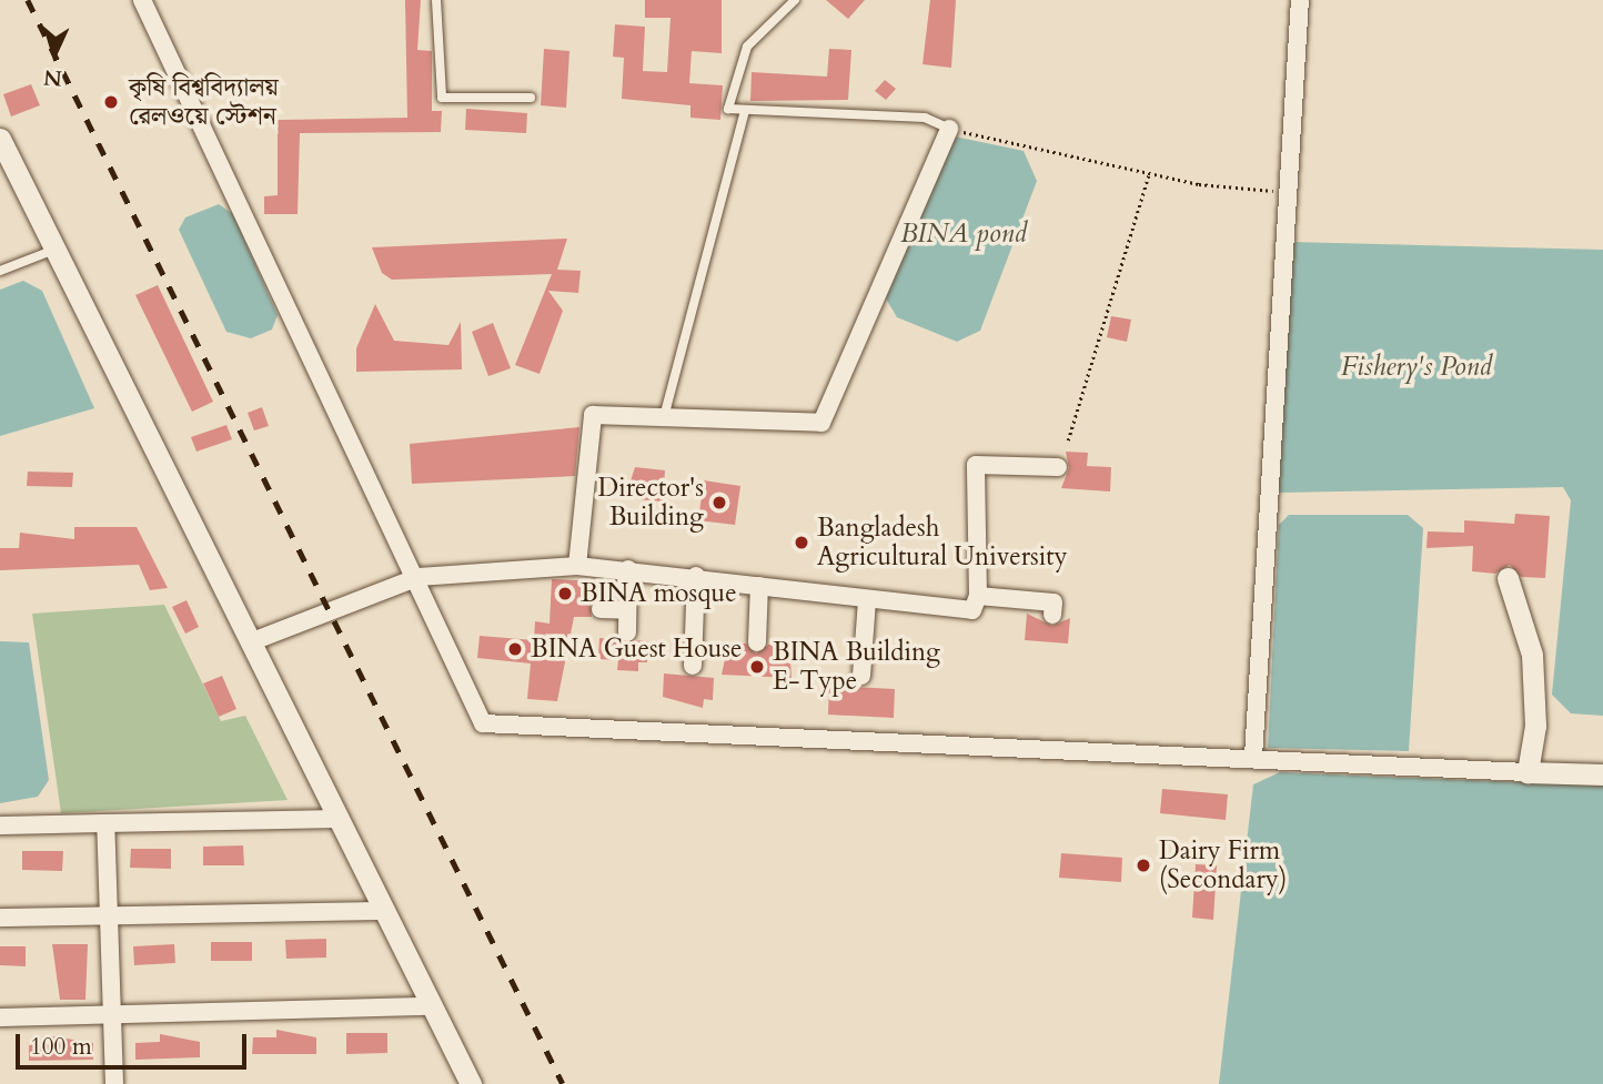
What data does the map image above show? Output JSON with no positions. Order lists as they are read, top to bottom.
{
  "water": ["BINA pond", "Fishery's Pond"],
  "places": [
    "কৃষি বিশ্ববিদ্যালয় রেলওয়ে স্টেশন",
    "Director's Building",
    "Bangladesh Agricultural University",
    "BINA mosque",
    "BINA Guest House",
    "BINA Building E-Type",
    "Dairy Firm (Secondary)"
  ],
  "scale_bar": "100 m",
  "north": "bottom"
}
